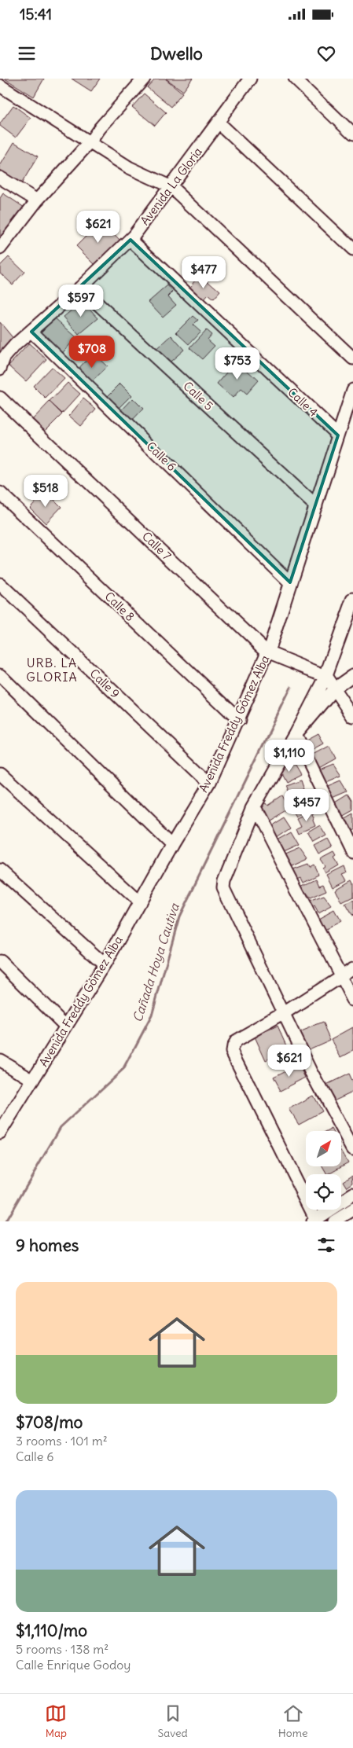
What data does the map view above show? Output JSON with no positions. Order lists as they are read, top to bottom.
{
  "streets": {
    "street": [
      "Avenida La Gloria",
      "Calle 5",
      "Calle 4",
      "Calle 6",
      "Calle 7",
      "Calle 8",
      "Calle 9",
      "Avenida Freddy Gómez Alba"
    ]
  },
  "crossings": [
    ["Avenida La Gloria", "Calle 5"],
    ["Avenida La Gloria", "Calle 4"],
    ["Avenida La Gloria", "Calle 6"],
    ["Calle 5", "Avenida Freddy Gómez Alba"],
    ["Calle 4", "Avenida Freddy Gómez Alba"],
    ["Calle 6", "Avenida Freddy Gómez Alba"],
    ["Calle 7", "Avenida Freddy Gómez Alba"],
    ["Calle 8", "Avenida Freddy Gómez Alba"],
    ["Calle 9", "Avenida Freddy Gómez Alba"]
  ],
  "districts": ["URB. LA GLORIA"],
  "water": ["Cañada Hoya Cautiva"],
  "north": "top right",
  "page": {
    "status": "15:41",
    "header": "Dwello",
    "price": [
      "$621",
      "$477",
      "$597",
      "$708",
      "$753",
      "$518",
      "$1,110",
      "$457",
      "$621"
    ],
    "heading": "9 homes",
    "list": [
      {
        "name": "$708/mo",
        "note": "3 rooms · 101 m² · Calle 6"
      },
      {
        "name": "$1,110/mo",
        "note": "5 rooms · 138 m² · Calle Enrique Godoy"
      }
    ],
    "tabs": ["Map", "Saved", "Home"]
  }
}
